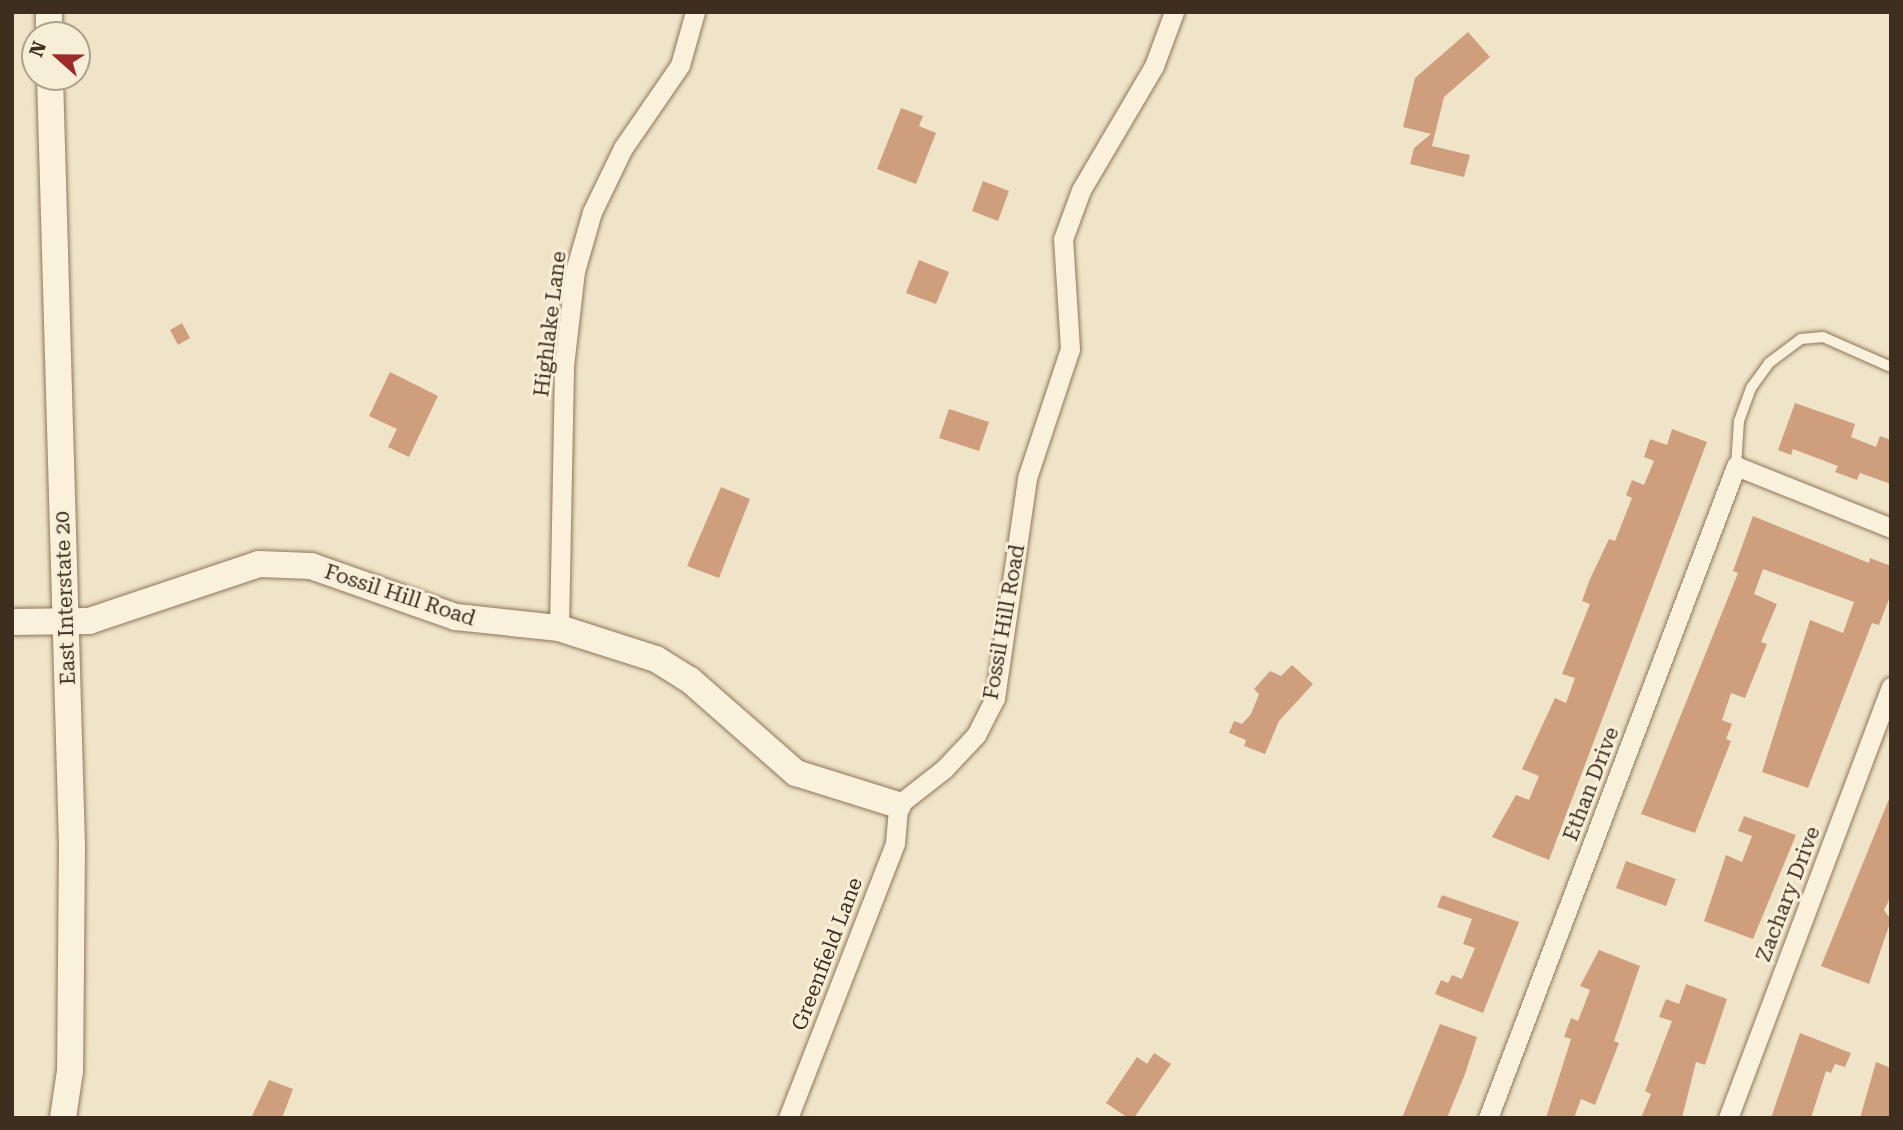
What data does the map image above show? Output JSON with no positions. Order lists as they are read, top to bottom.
{
  "streets": {
    "main road": ["Fossil Hill Road", "East Interstate 20"],
    "street": [
      "Highlake Lane",
      "Ethan Drive",
      "Zachary Drive",
      "Greenfield Lane"
    ]
  },
  "crossings": [
    ["Highlake Lane", "Fossil Hill Road"],
    ["Fossil Hill Road", "East Interstate 20"],
    ["Fossil Hill Road", "Greenfield Lane"]
  ],
  "north": "left"
}
